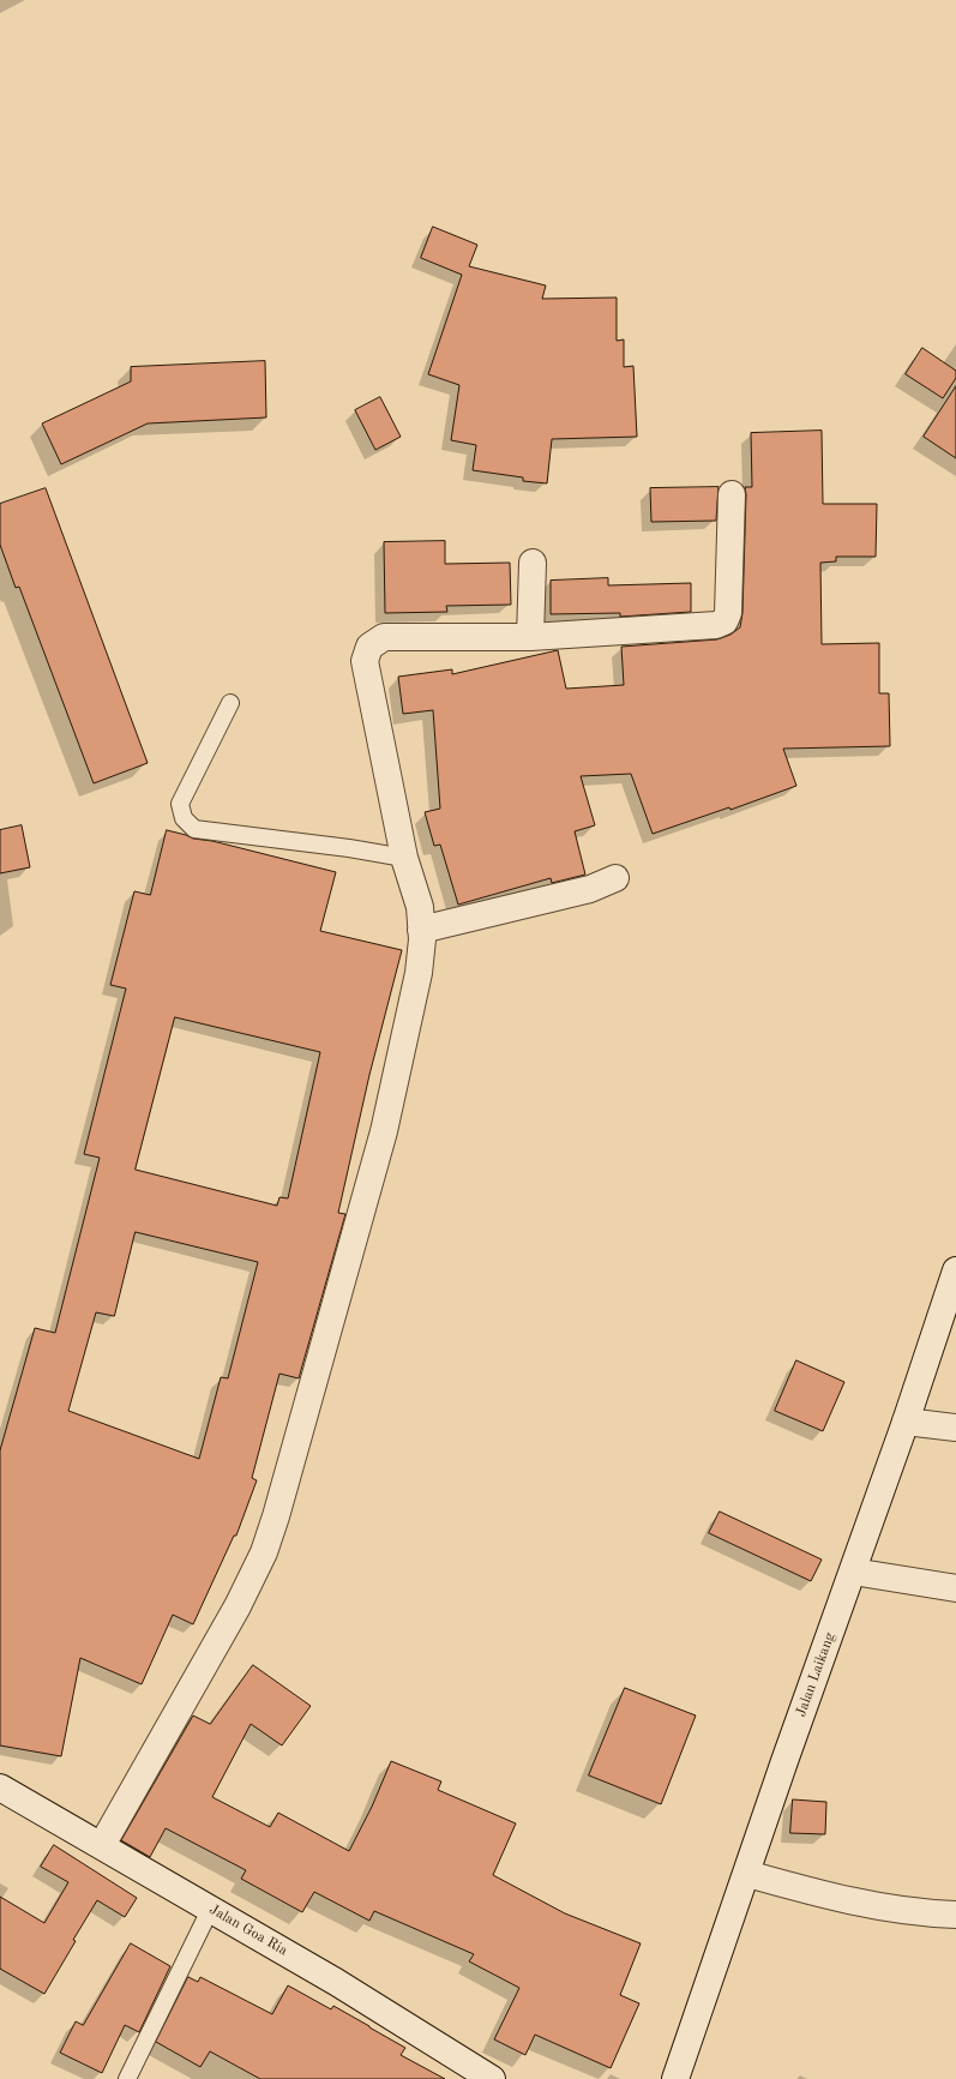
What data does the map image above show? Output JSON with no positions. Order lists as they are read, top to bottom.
{
  "streets": {
    "street": ["Jalan Laikang", "Jalan Goa Ria"]
  }
}
